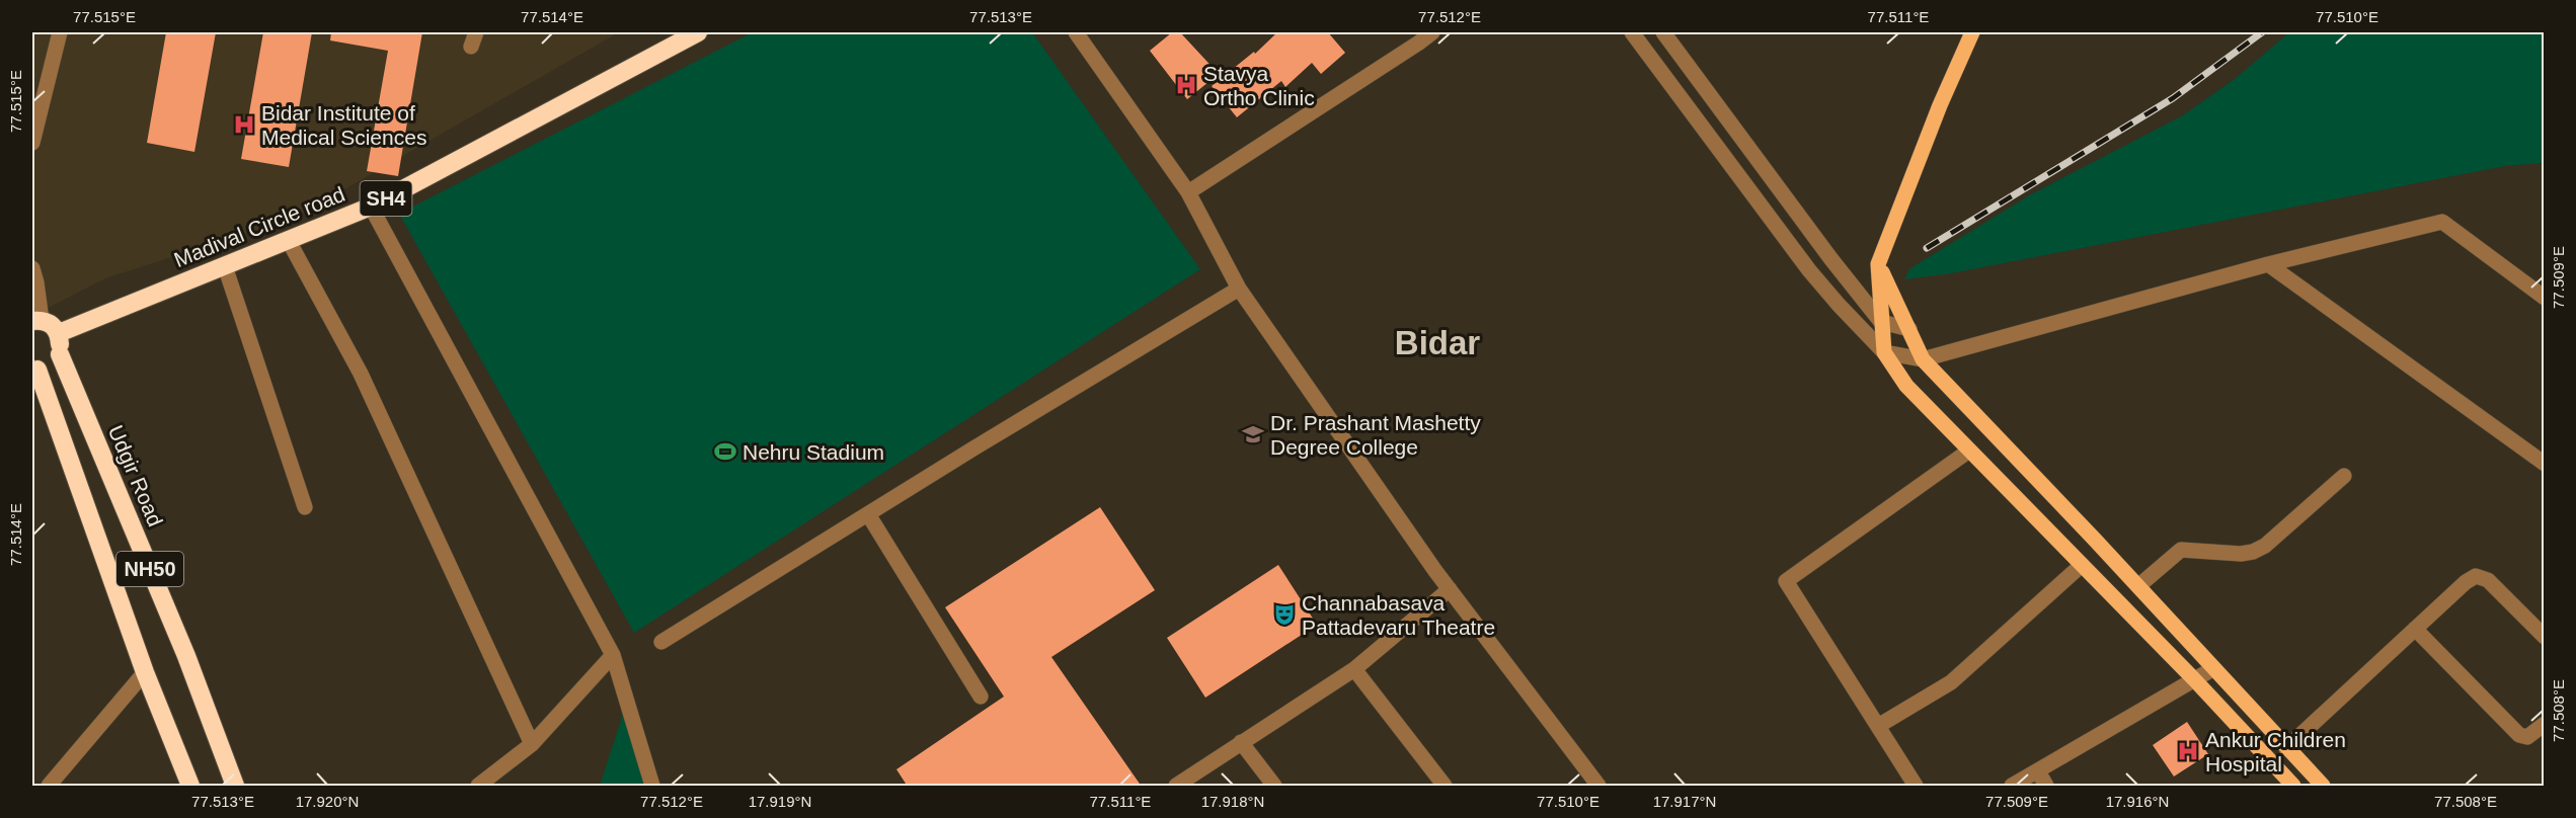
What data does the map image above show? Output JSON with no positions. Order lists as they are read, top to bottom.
{
  "streets": {
    "highway": [
      "SH4",
      "Madival Circle road",
      "Udgir Road",
      "NH50"
    ]
  },
  "crossings": [
    ["Madival Circle road", "NH50"],
    ["Udgir Road", "NH50"]
  ],
  "districts": ["Bidar"],
  "places": {
    "hospital": ["Stavya Ortho Clinic", "Bidar Institute of Medical Sciences", "Ankur Children Hospital"],
    "school or university": ["Dr. Prashant Mashetty Degree College"],
    "sports": ["Nehru Stadium"],
    "theatre": ["Channabasava Pattadevaru Theatre"]
  },
  "coordinates": [
    "77.515°E",
    "77.514°E",
    "77.513°E",
    "77.512°E",
    "77.511°E",
    "77.510°E",
    "77.509°E",
    "77.508°E",
    "17.920°N",
    "17.919°N",
    "17.918°N",
    "17.917°N",
    "17.916°N"
  ]
}
